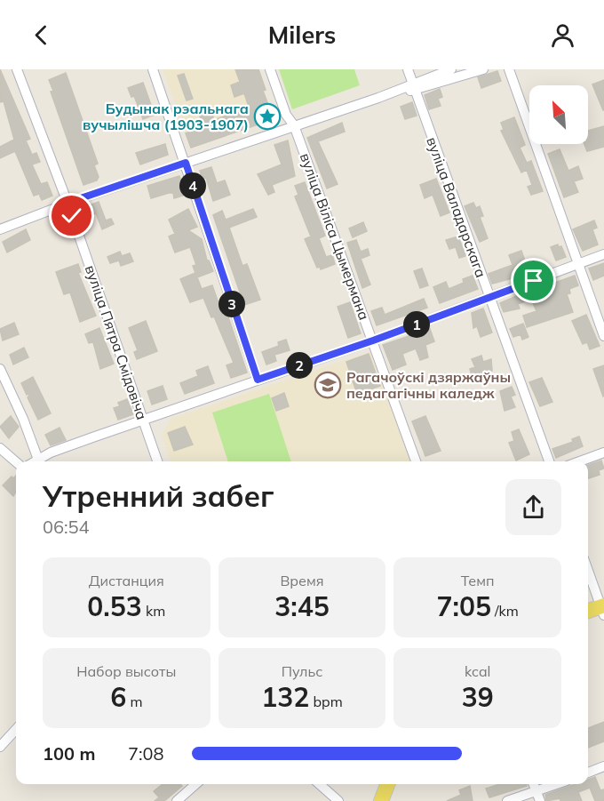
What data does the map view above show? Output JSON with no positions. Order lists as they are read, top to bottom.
{
  "streets": {
    "street": ["вуліца Валадарскага", "вуліца Віліса Цымермана", "вуліца Пятра Смідовіча"]
  },
  "places": {
    "place": ["Будынак рэальнага вучылішча (1903-1907)"],
    "school or university": ["Рагачоўскі дзяржаўны педагагічны каледж"]
  },
  "north": "top left",
  "page": {
    "header": "Milers",
    "pins": [
      "4",
      "3",
      "1",
      "2"
    ],
    "heading": ["Утренний забег", "06:54"],
    "stats": [
      ["Дистанция", "0.53 km"],
      ["Время", "3:45"],
      ["Темп", "7:05 /km"],
      ["Набор высоты", "6 m"],
      ["Пульс", "132 bpm"],
      ["kcal", "39"]
    ],
    "list": [
      {
        "name": "100 m",
        "note": "7:08"
      }
    ]
  }
}
